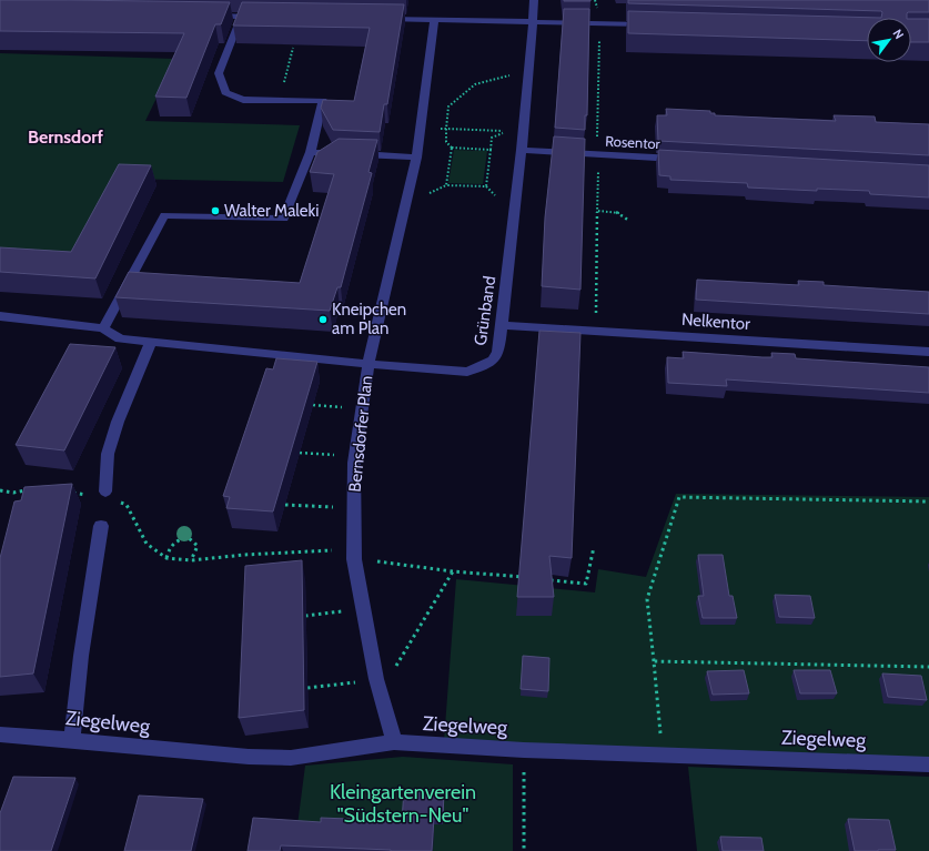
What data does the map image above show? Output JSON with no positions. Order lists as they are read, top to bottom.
{
  "streets": {
    "street": [
      "Rosentor",
      "Grünband",
      "Nelkentor",
      "Bernsdorfer Plan",
      "Ziegelweg"
    ]
  },
  "crossings": [
    ["Rosentor", "Grünband"],
    ["Grünband", "Nelkentor"],
    ["Grünband", "Bernsdorfer Plan"],
    ["Bernsdorfer Plan", "Ziegelweg"]
  ],
  "districts": ["Bernsdorf"],
  "parks": ["Kleingartenverein \"Südstern-Neu\""],
  "places": ["Walter Maleki", "Kneipchen am Plan"],
  "north": "top right"
}
